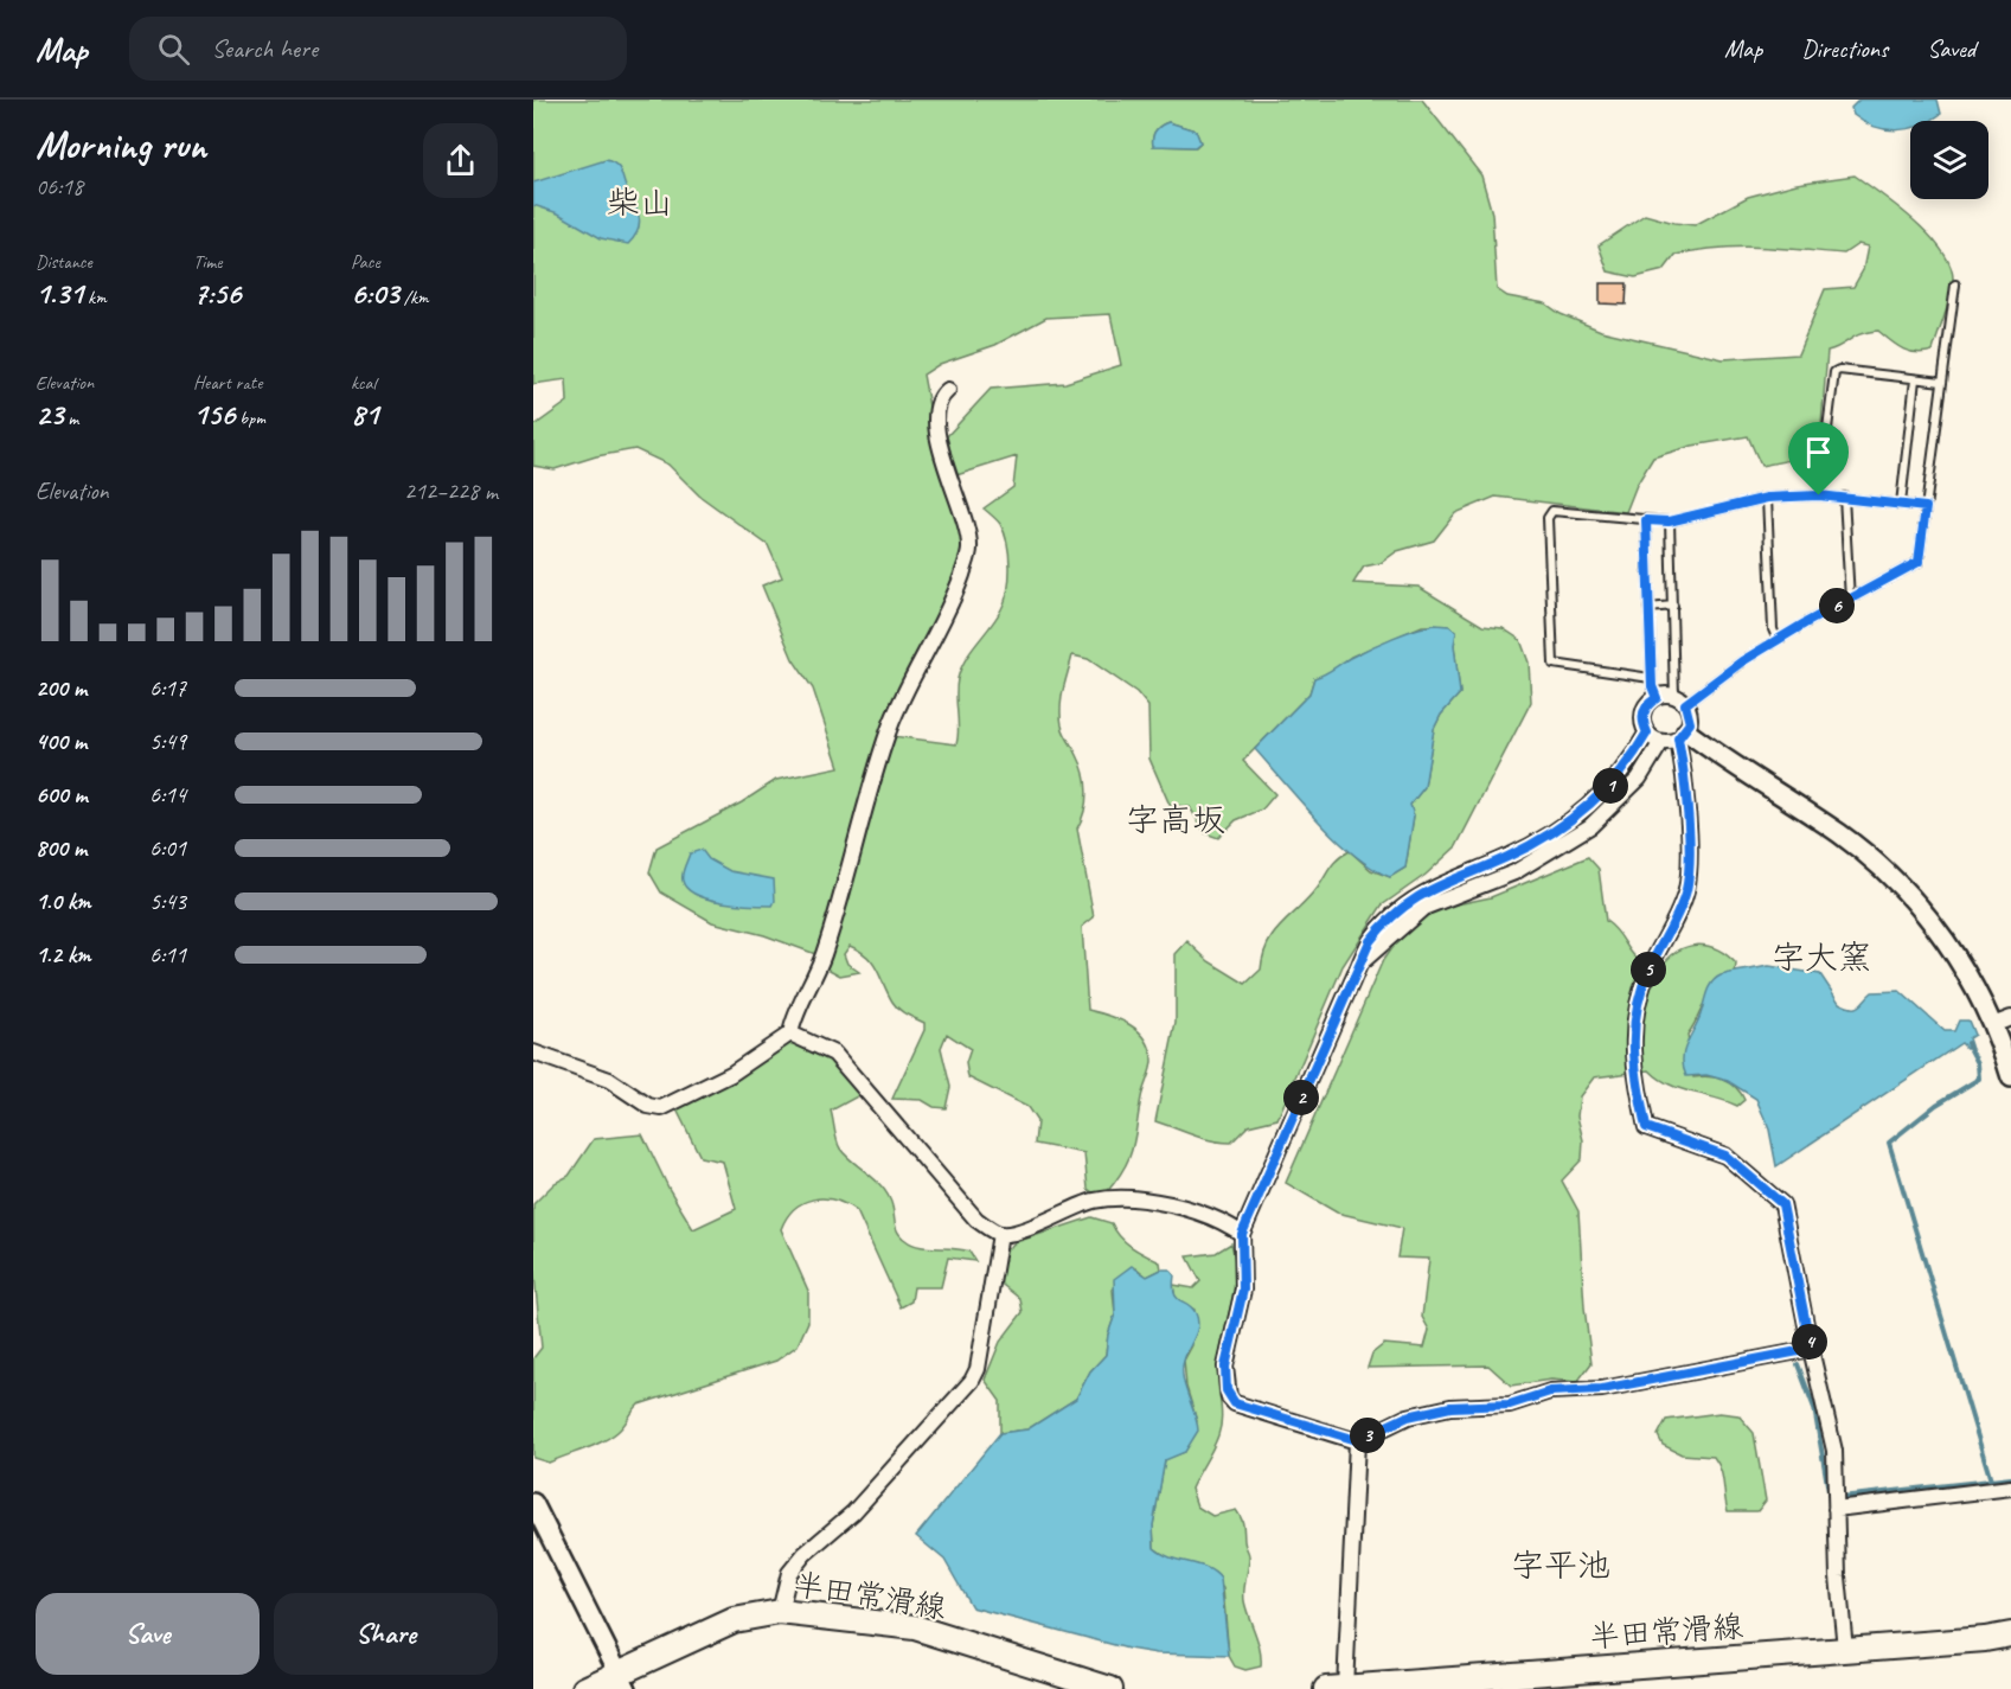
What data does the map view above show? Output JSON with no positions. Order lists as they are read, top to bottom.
{
  "streets": {
    "main road": ["半田常滑線"]
  },
  "districts": [
    "柴山",
    "字高坂",
    "字大窯",
    "字平池"
  ],
  "page": {
    "header": "Map",
    "search": "Search here",
    "nav": ["Map", "Directions", "Saved"],
    "heading": ["Morning run", "06:18"],
    "stats": [
      ["Distance", "1.31 km"],
      ["Time", "7:56"],
      ["Pace", "6:03 /km"],
      ["Elevation", "23 m"],
      ["Heart rate", "156 bpm"],
      ["kcal", "81"]
    ],
    "chart": ["Elevation", "212–228 m"],
    "pins": [
      "6",
      "1",
      "5",
      "2",
      "4",
      "3"
    ],
    "list": [
      {
        "name": "200 m",
        "note": "6:17"
      },
      {
        "name": "400 m",
        "note": "5:49"
      },
      {
        "name": "600 m",
        "note": "6:14"
      },
      {
        "name": "800 m",
        "note": "6:01"
      },
      {
        "name": "1.0 km",
        "note": "5:43"
      },
      {
        "name": "1.2 km",
        "note": "6:11"
      }
    ],
    "buttons": ["Save", "Share"]
  }
}
